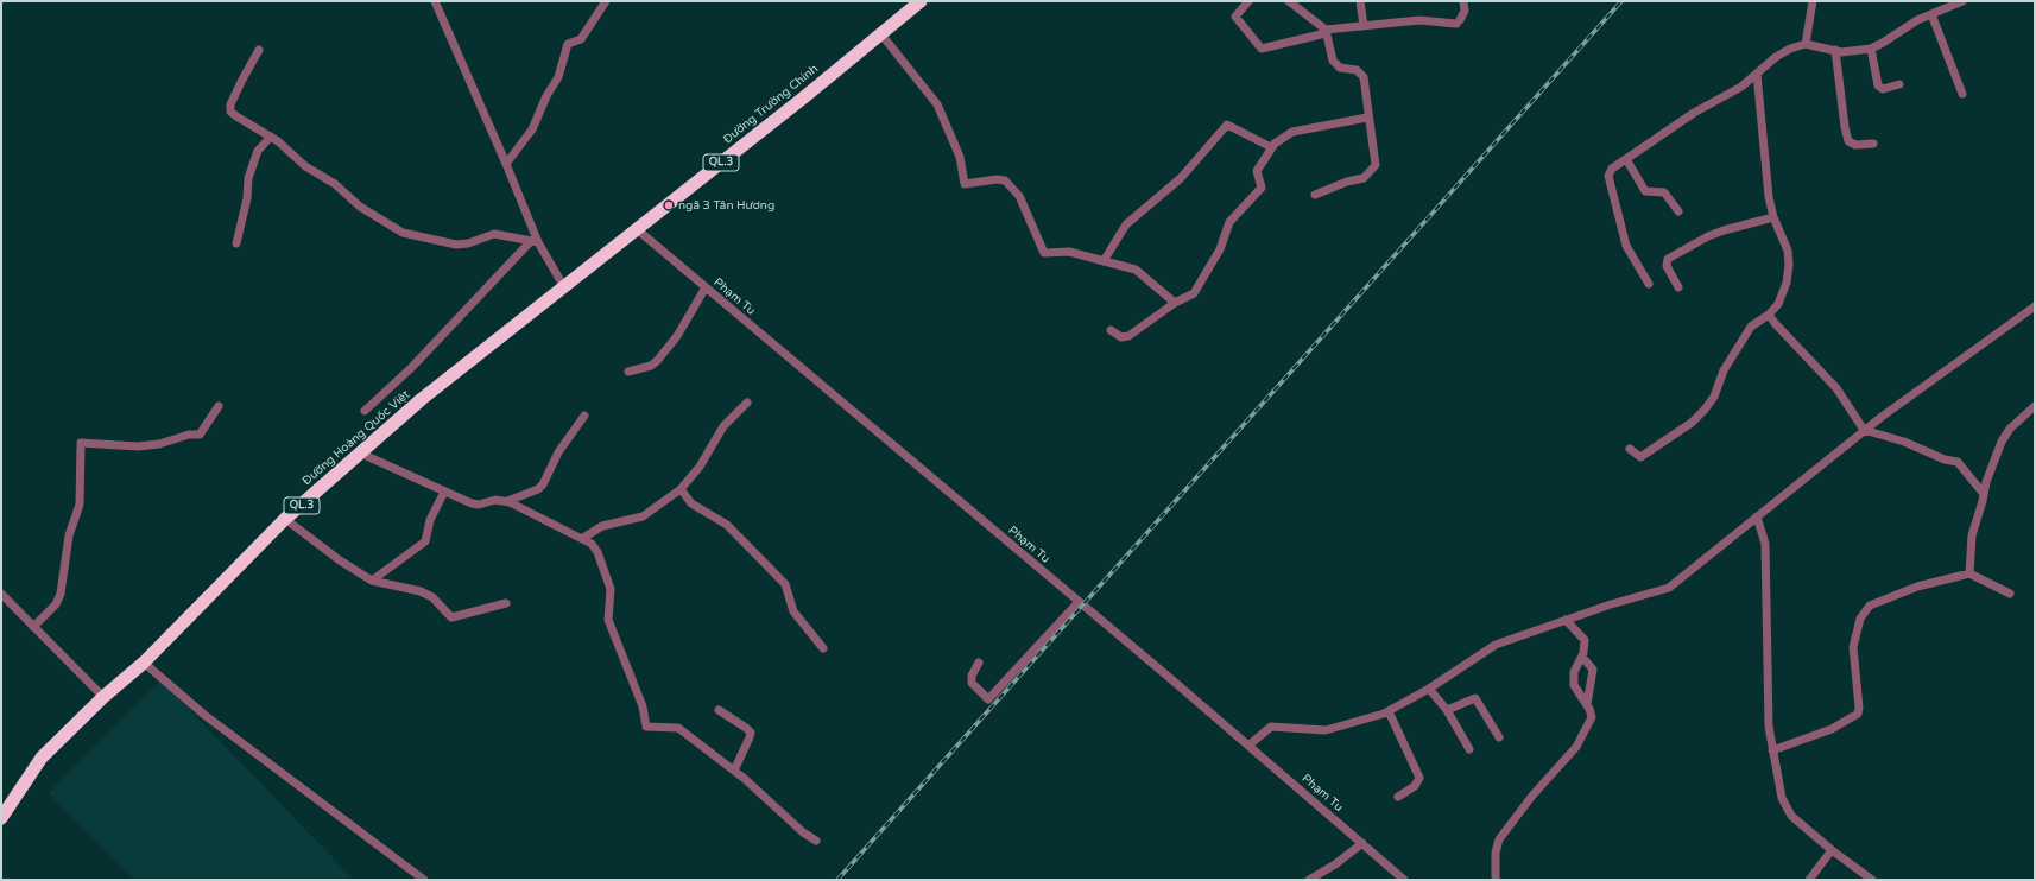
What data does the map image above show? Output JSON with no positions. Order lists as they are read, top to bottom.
{
  "streets": {
    "highway": ["Đường Trường Chinh", "QL.3", "Đường Hoàng Quốc Việt"],
    "street": ["Phạm Tu"]
  },
  "crossings": [
    ["Đường Trường Chinh", "Phạm Tu"],
    ["Đường Trường Chinh", "Đường Hoàng Quốc Việt"],
    ["Phạm Tu", "Đường Hoàng Quốc Việt"]
  ],
  "places": ["ngã 3 Tân Hương"]
}
